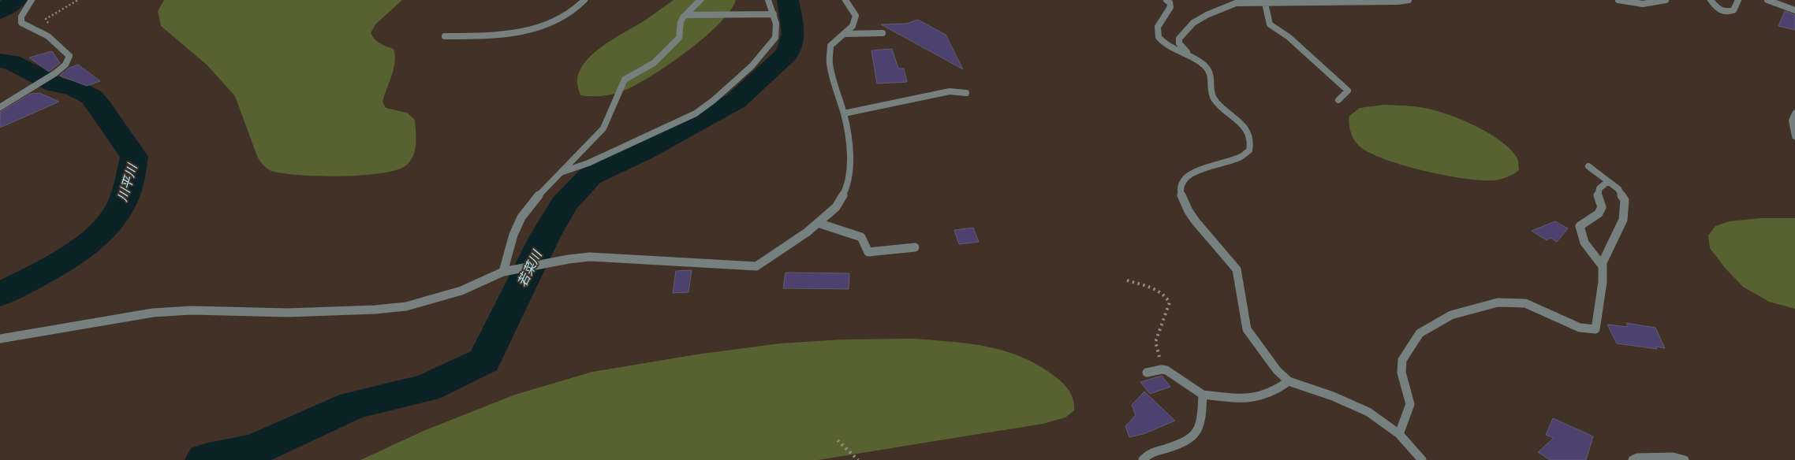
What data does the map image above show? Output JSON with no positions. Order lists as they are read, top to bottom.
{
  "water": ["川平川", "若菜川"]
}
